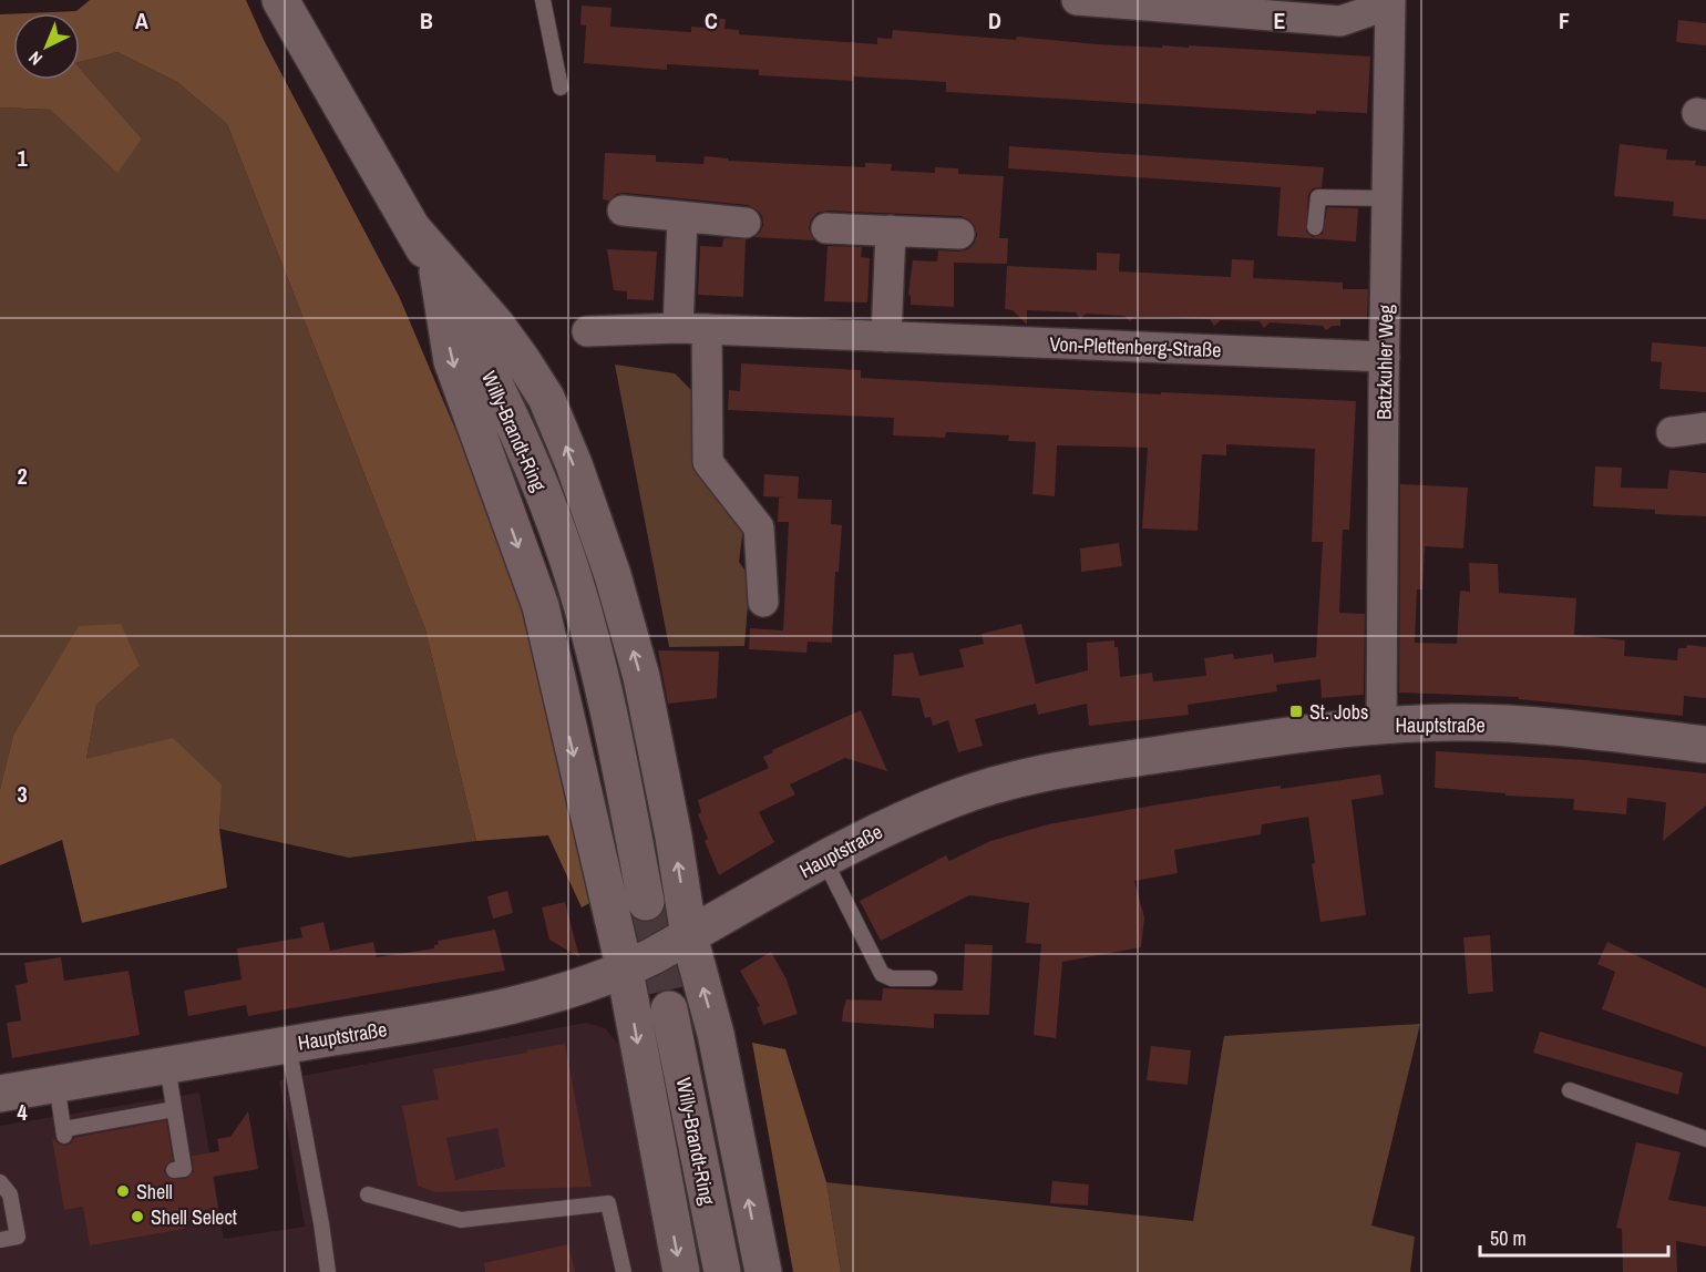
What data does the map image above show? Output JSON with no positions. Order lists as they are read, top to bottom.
{
  "streets": {
    "main road": ["Willy-Brandt-Ring", "Hauptstraße"],
    "street": ["Von-Plettenberg-Straße", "Batzkuhler Weg"]
  },
  "crossings": [
    ["Von-Plettenberg-Straße", "Batzkuhler Weg"],
    ["Batzkuhler Weg", "Hauptstraße"]
  ],
  "places": {
    "transit": ["St. Jobs"],
    "other": ["Shell", "Shell Select"]
  },
  "scale_bar": "50 m",
  "north": "bottom left",
  "grid": {
    "columns": [
      "A",
      "B",
      "C",
      "D",
      "E",
      "F"
    ],
    "rows": [
      "1",
      "2",
      "3",
      "4"
    ]
  }
}
